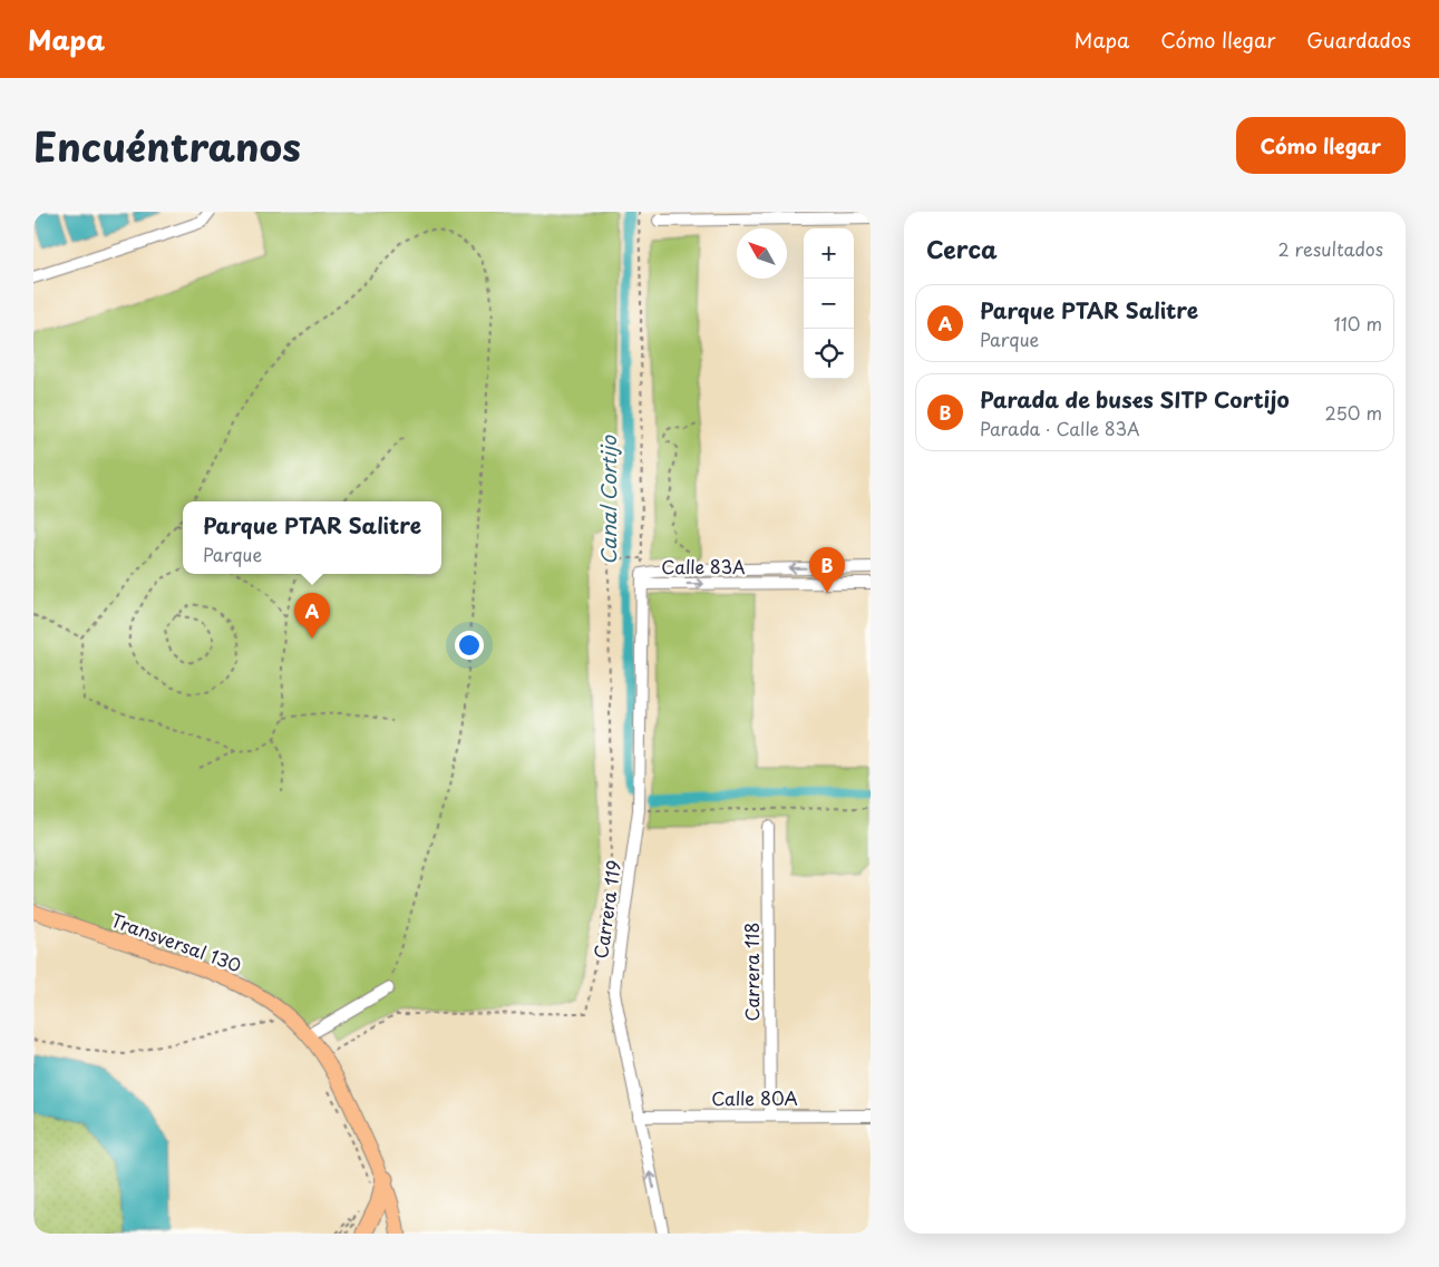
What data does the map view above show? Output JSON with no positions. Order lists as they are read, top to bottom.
{
  "streets": {
    "main road": ["Transversal 130"],
    "street": [
      "Calle 83A",
      "Carrera 119",
      "Carrera 118",
      "Calle 80A"
    ]
  },
  "crossings": [
    ["Calle 83A", "Carrera 119"],
    ["Carrera 119", "Calle 80A"],
    ["Carrera 118", "Calle 80A"]
  ],
  "water": ["Canal Cortijo"],
  "north": "top left",
  "page": {
    "header": "Mapa",
    "nav": ["Mapa", "Cómo llegar", "Guardados"],
    "title": "Encuéntranos",
    "buttons": "Cómo llegar",
    "heading": ["Cerca", "2 resultados"],
    "map_buttons": ["+", "−"],
    "list": [
      {
        "mark": "A",
        "name": "Parque PTAR Salitre",
        "note": "Parque",
        "value": "110 m"
      },
      {
        "mark": "B",
        "name": "Parada de buses SITP Cortijo",
        "note": "Parada · Calle 83A",
        "value": "250 m"
      }
    ],
    "popup": ["Parque PTAR Salitre", "Parque"],
    "pins": ["B", "A"]
  }
}
